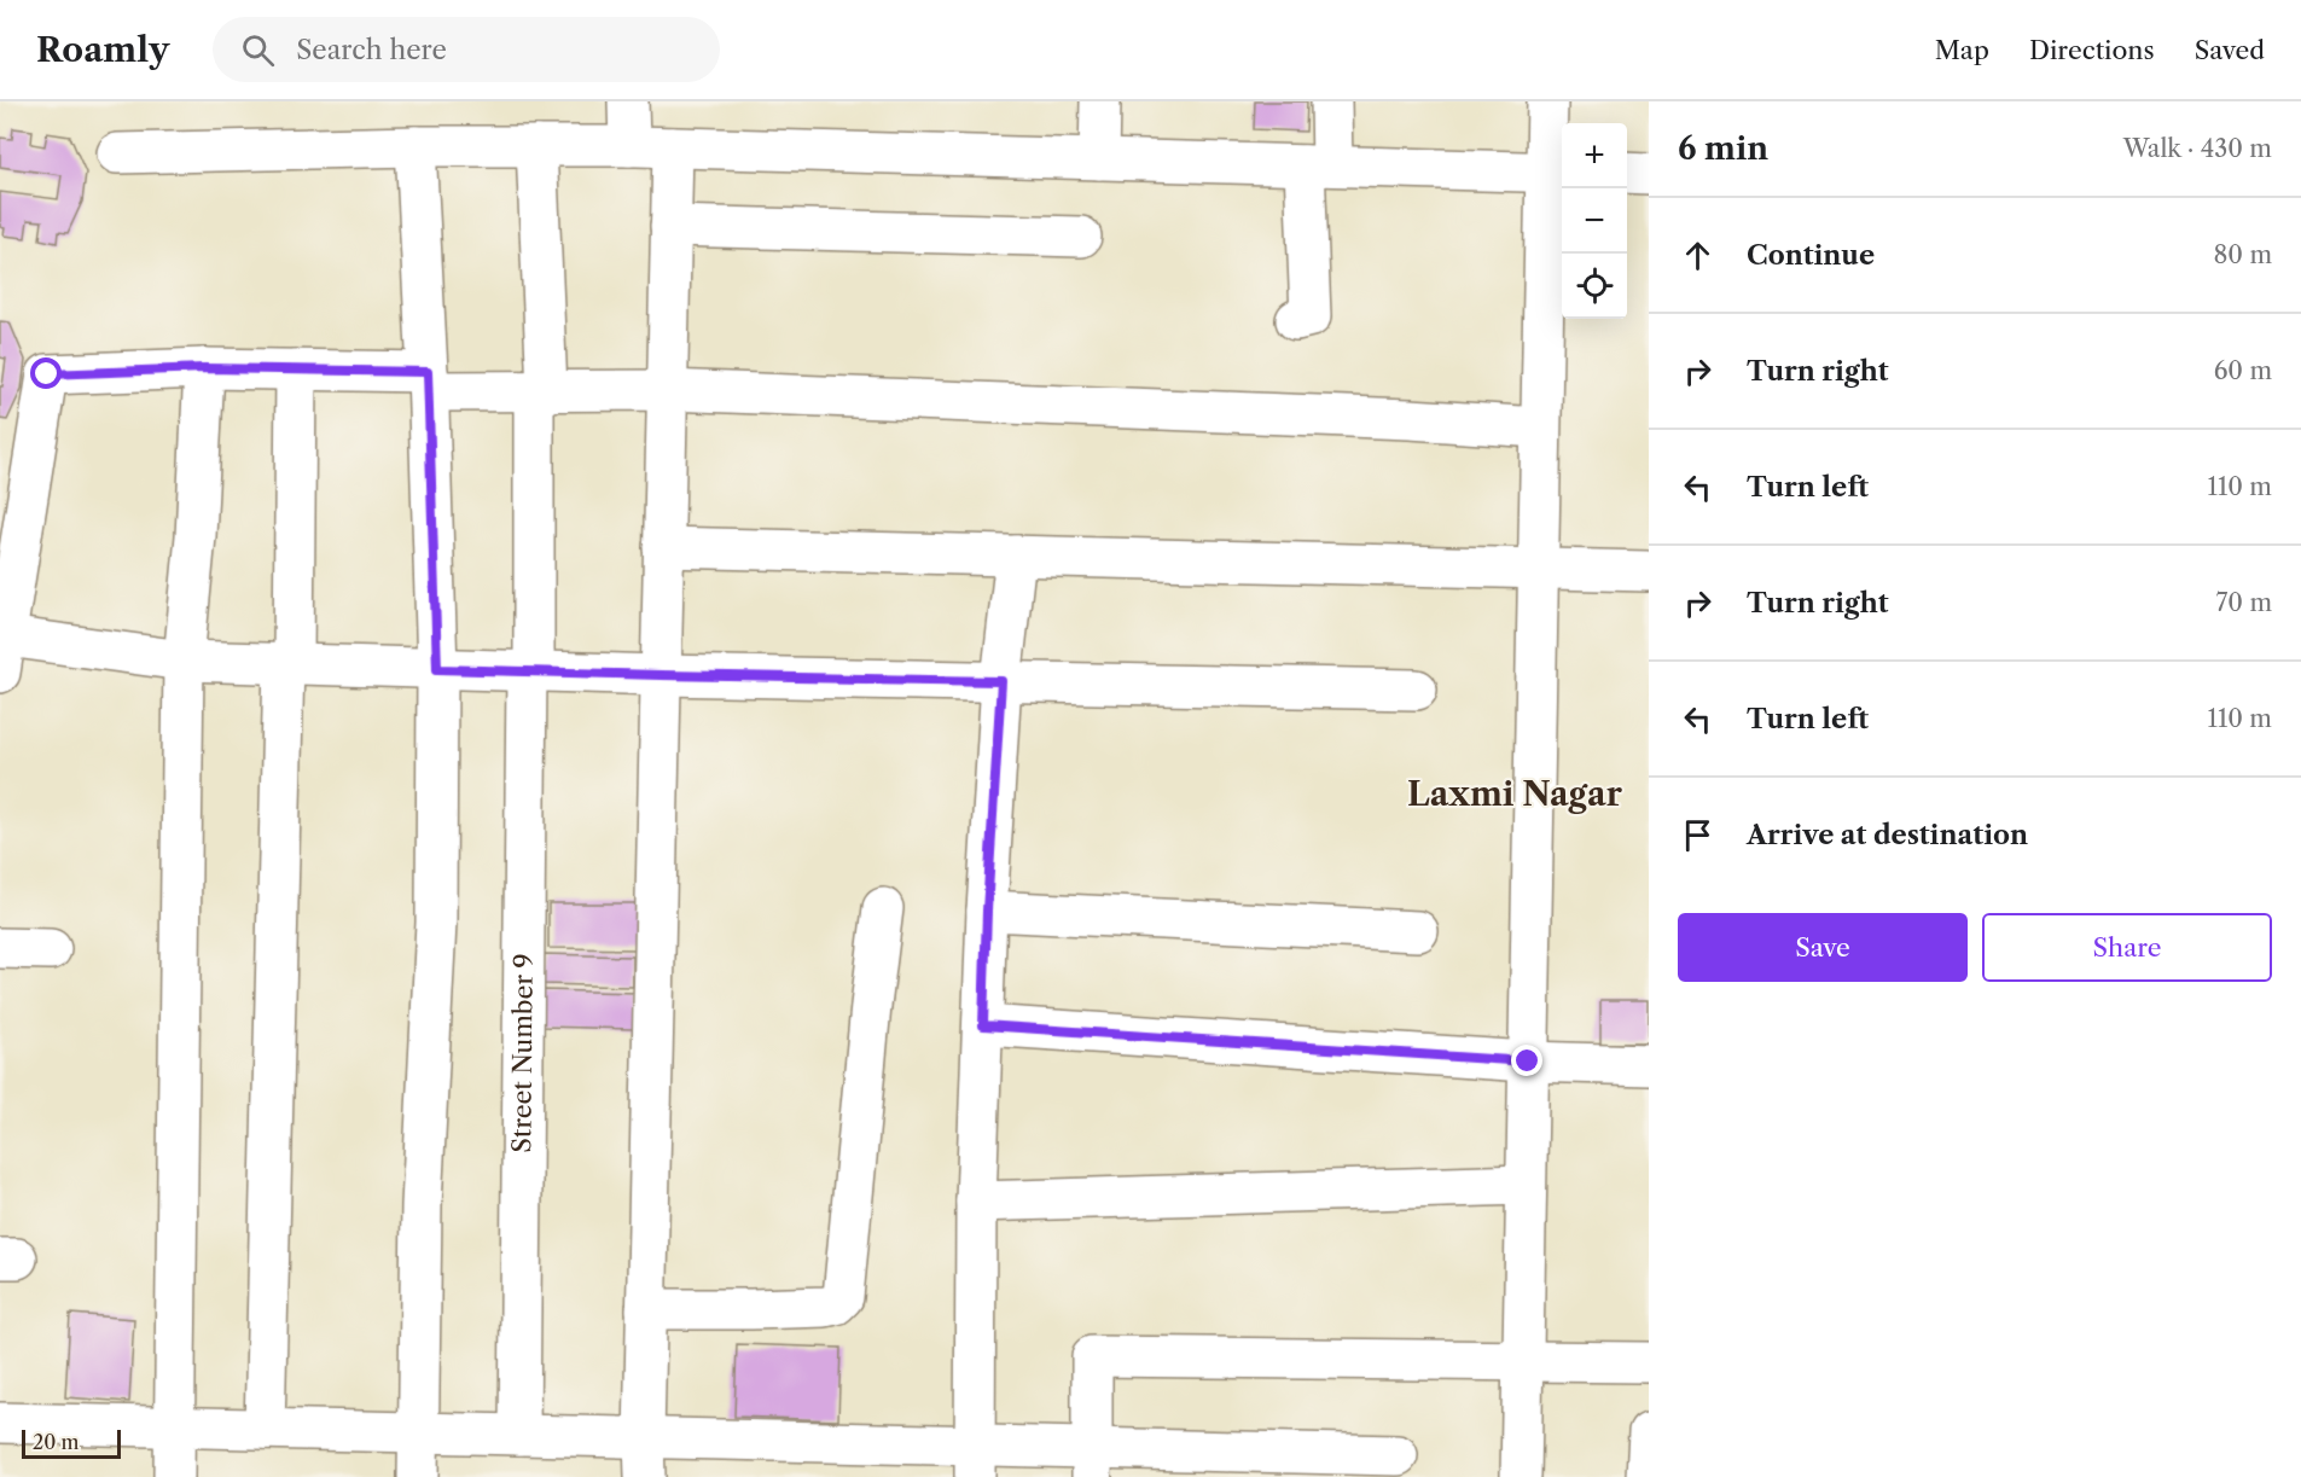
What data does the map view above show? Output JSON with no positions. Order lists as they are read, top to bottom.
{
  "streets": {
    "street": ["Street Number 9"]
  },
  "districts": ["Laxmi Nagar"],
  "scale_bar": "20 m",
  "page": {
    "header": "Roamly",
    "search": "Search here",
    "nav": ["Map", "Directions", "Saved"],
    "heading": ["6 min", "Walk · 430 m"],
    "map_buttons": ["+", "−"],
    "list": [
      ["Continue", "80 m"],
      ["Turn right", "60 m"],
      ["Turn left", "110 m"],
      ["Turn right", "70 m"],
      ["Turn left", "110 m"],
      "Arrive at destination"
    ],
    "buttons": ["Save", "Share"],
    "scale": "20 m"
  }
}
